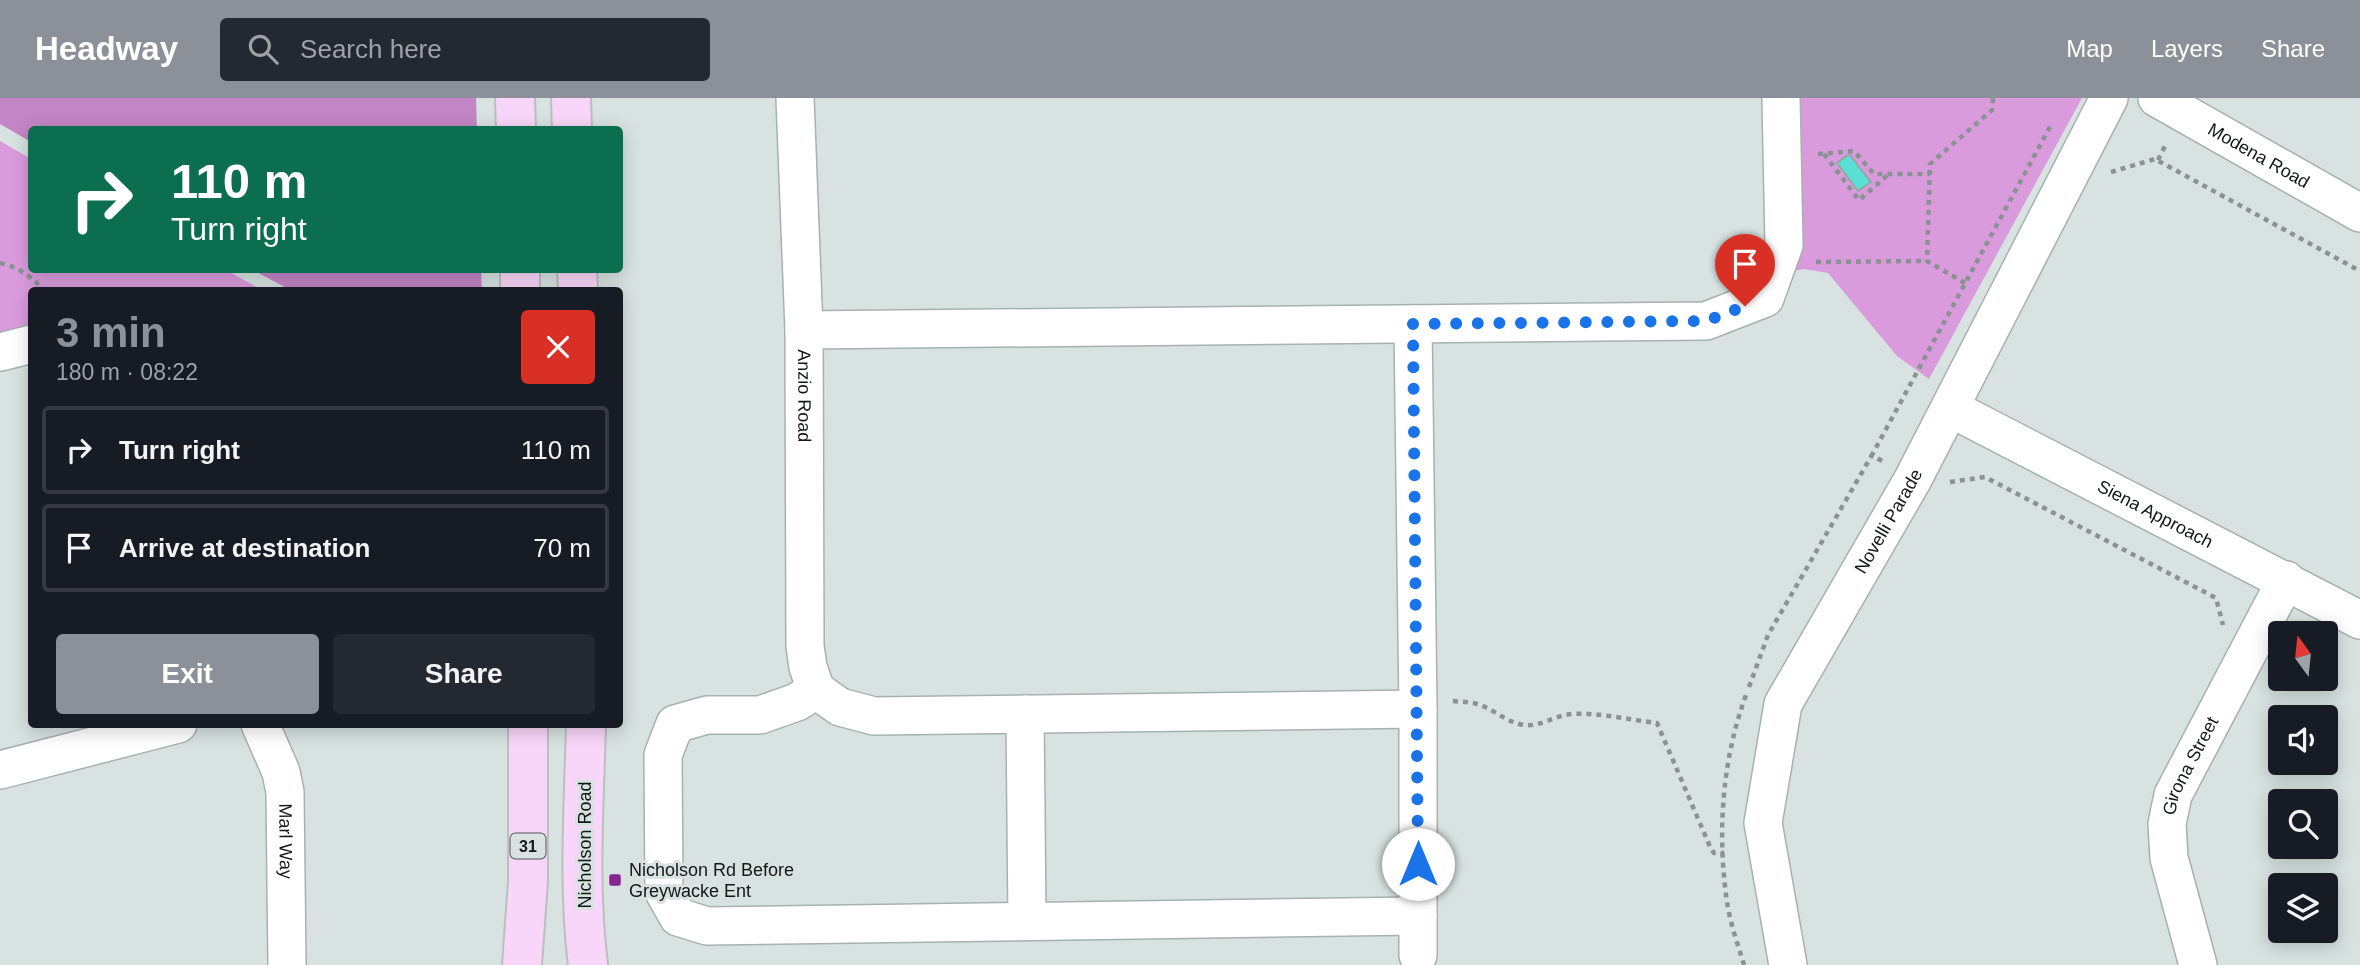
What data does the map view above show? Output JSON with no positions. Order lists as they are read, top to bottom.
{
  "streets": {
    "main road": ["Nicholson Road", "31"],
    "street": [
      "Modena Road",
      "Anzio Road",
      "Siena Approach",
      "Novelli Parade",
      "Girona Street",
      "Marl Way"
    ]
  },
  "crossings": [
    ["Siena Approach", "Novelli Parade"],
    ["Siena Approach", "Girona Street"]
  ],
  "places": {
    "transit": ["Nicholson Rd Before Greywacke Ent"]
  },
  "north": "top",
  "page": {
    "header": "Headway",
    "search": "Search here",
    "nav": ["Map", "Layers", "Share"],
    "turn": ["110 m", "Turn right"],
    "heading": ["3 min", "180 m · 08:22"],
    "list": [
      {
        "name": "Turn right",
        "value": "110 m"
      },
      {
        "name": "Arrive at destination",
        "value": "70 m"
      }
    ],
    "buttons": ["Exit", "Share"]
  }
}
